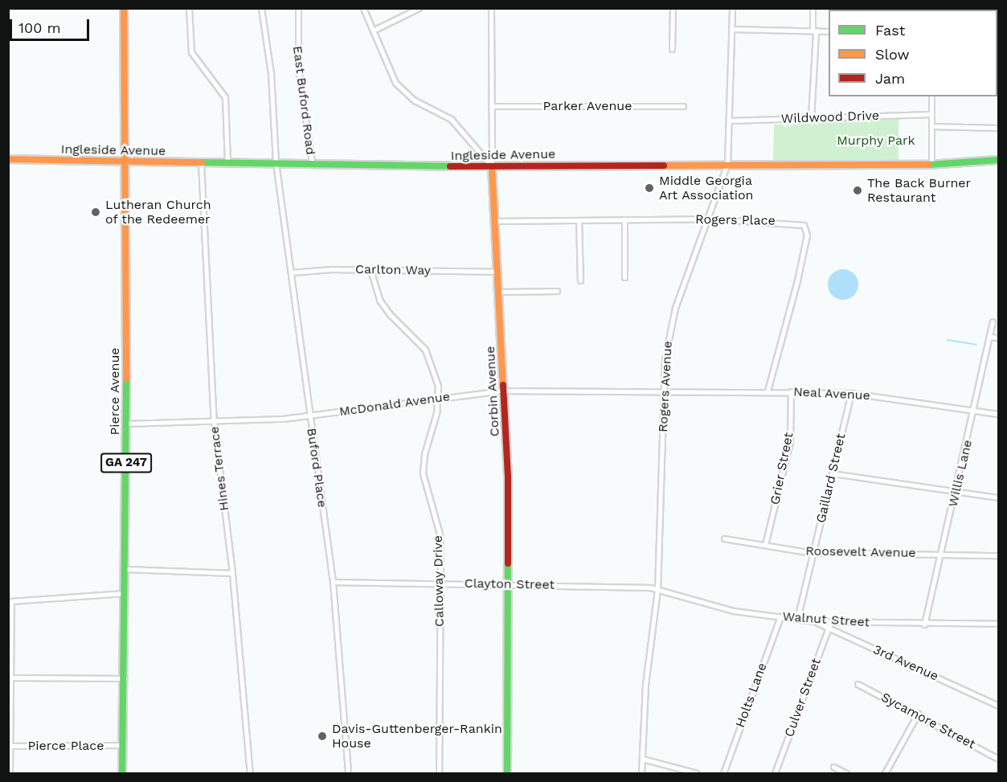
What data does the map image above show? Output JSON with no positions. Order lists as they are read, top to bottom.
{
  "streets": {
    "street": [
      "East Buford Road",
      "Parker Avenue",
      "Wildwood Drive",
      "Ingleside Avenue",
      "Rogers Place",
      "Carlton Way",
      "Rogers Avenue",
      "Pierce Avenue",
      "Corbin Avenue",
      "Neal Avenue",
      "McDonald Avenue",
      "GA 247",
      "Buford Place",
      "Hines Terrace",
      "Grier Street",
      "Willis Lane",
      "Gaillard Street",
      "Roosevelt Avenue",
      "Calloway Drive",
      "Clayton Street",
      "Walnut Street",
      "3rd Avenue",
      "Holts Lane",
      "Culver Street",
      "Sycamore Street",
      "Pierce Place"
    ]
  },
  "crossings": [
    ["East Buford Road", "Ingleside Avenue"],
    ["Parker Avenue", "Corbin Avenue"],
    ["Wildwood Drive", "Rogers Avenue"],
    ["Ingleside Avenue", "Rogers Avenue"],
    ["Ingleside Avenue", "Pierce Avenue"],
    ["Ingleside Avenue", "Corbin Avenue"],
    ["Ingleside Avenue", "Buford Place"],
    ["Ingleside Avenue", "Hines Terrace"],
    ["Rogers Place", "Rogers Avenue"],
    ["Rogers Place", "Corbin Avenue"],
    ["Rogers Place", "Neal Avenue"],
    ["Carlton Way", "Corbin Avenue"],
    ["Carlton Way", "Buford Place"],
    ["Carlton Way", "Calloway Drive"],
    ["Rogers Avenue", "Neal Avenue"],
    ["Rogers Avenue", "McDonald Avenue"],
    ["Rogers Avenue", "Clayton Street"],
    ["Rogers Avenue", "Walnut Street"],
    ["Pierce Avenue", "McDonald Avenue"],
    ["Pierce Avenue", "Pierce Place"],
    ["Corbin Avenue", "McDonald Avenue"],
    ["Corbin Avenue", "Clayton Street"],
    ["Neal Avenue", "McDonald Avenue"],
    ["Neal Avenue", "Grier Street"],
    ["Neal Avenue", "Willis Lane"],
    ["Neal Avenue", "Gaillard Street"],
    ["McDonald Avenue", "Buford Place"],
    ["McDonald Avenue", "Hines Terrace"],
    ["McDonald Avenue", "Calloway Drive"],
    ["Buford Place", "Clayton Street"],
    ["Grier Street", "Roosevelt Avenue"],
    ["Willis Lane", "Roosevelt Avenue"],
    ["Willis Lane", "Walnut Street"],
    ["Gaillard Street", "Roosevelt Avenue"],
    ["Gaillard Street", "Walnut Street"],
    ["Calloway Drive", "Clayton Street"],
    ["Clayton Street", "Walnut Street"],
    ["Walnut Street", "3rd Avenue"],
    ["Walnut Street", "Holts Lane"],
    ["Walnut Street", "Culver Street"],
    ["3rd Avenue", "Culver Street"]
  ],
  "parks": ["Murphy Park"],
  "places": [
    "Middle Georgia Art Association",
    "The Back Burner Restaurant",
    "Lutheran Church of the Redeemer",
    "Davis-Guttenberger-Rankin House"
  ],
  "legend": ["Fast", "Slow", "Jam"],
  "scale_bar": "100 m"
}
